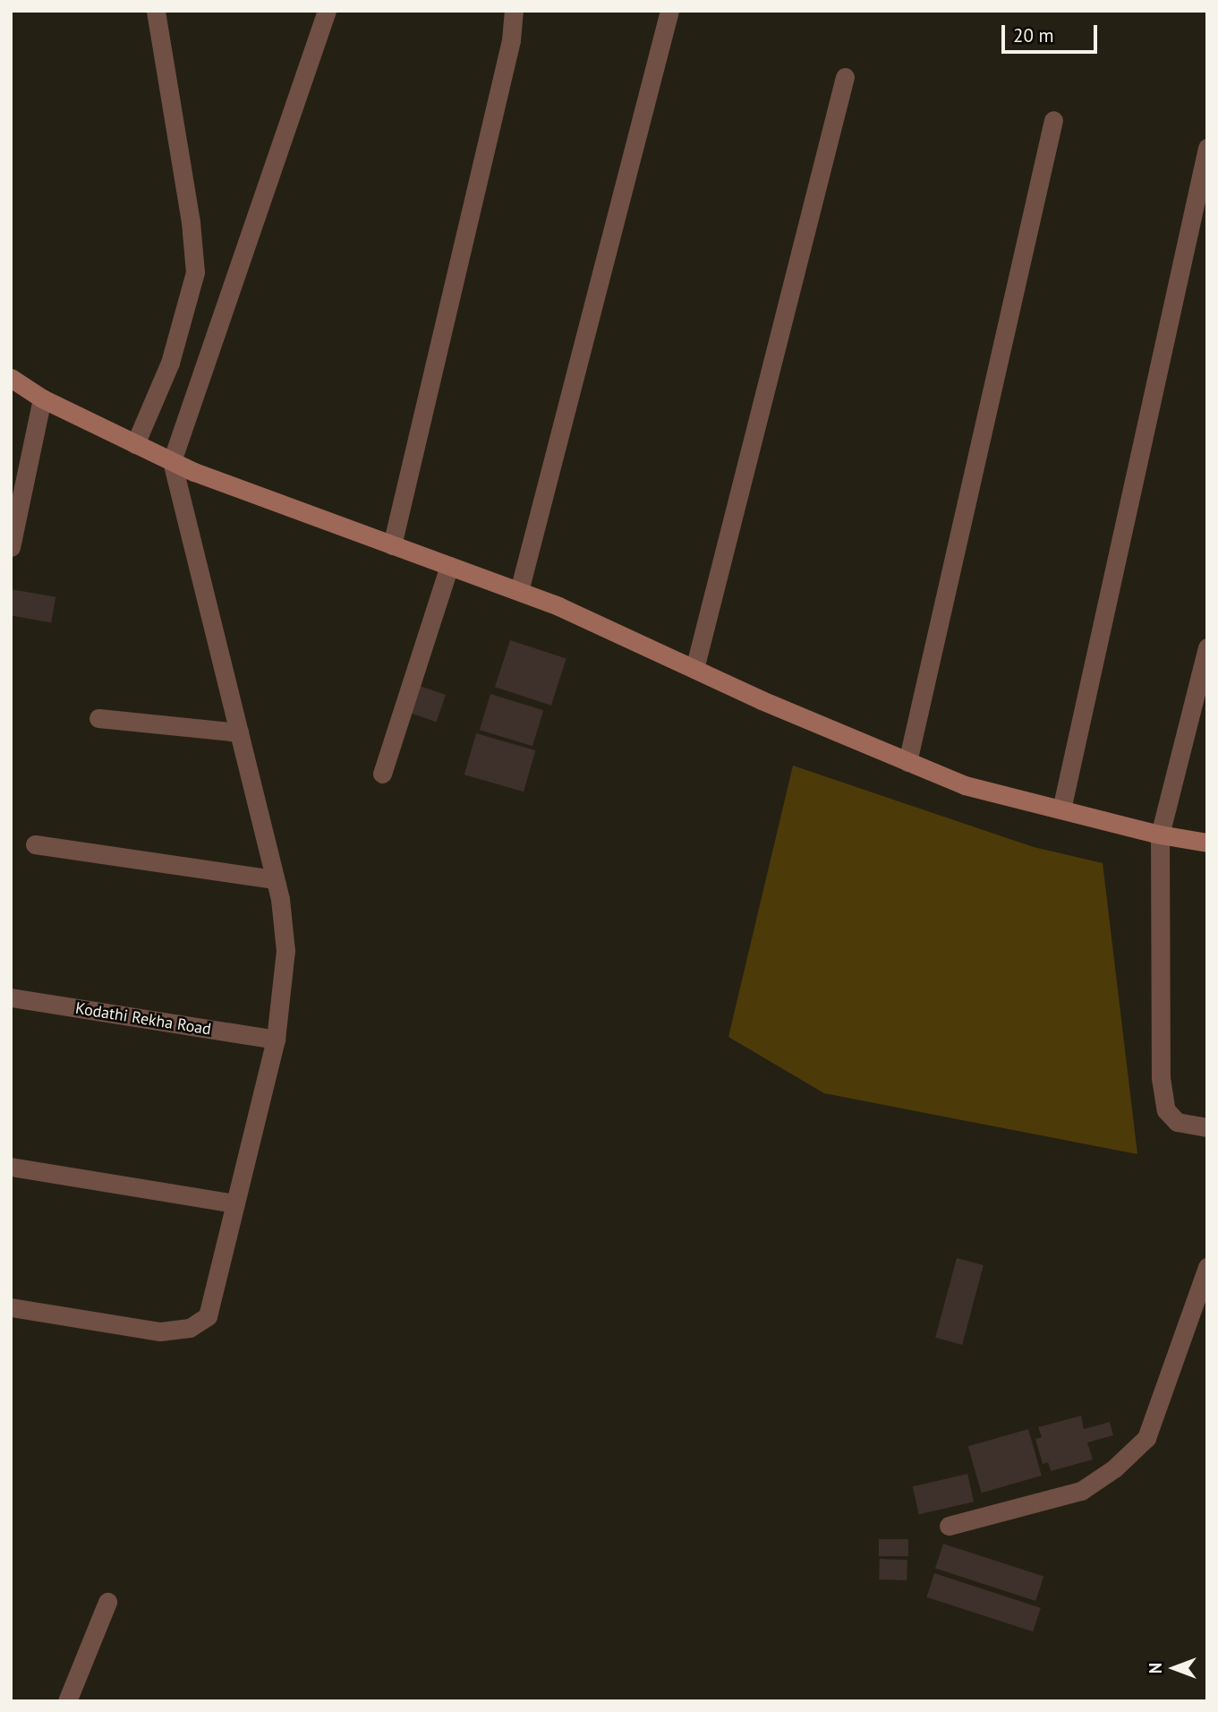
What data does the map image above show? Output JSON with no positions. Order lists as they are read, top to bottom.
{
  "streets": {
    "street": ["Kodathi Rekha Road"]
  },
  "scale_bar": "20 m",
  "north": "left"
}
